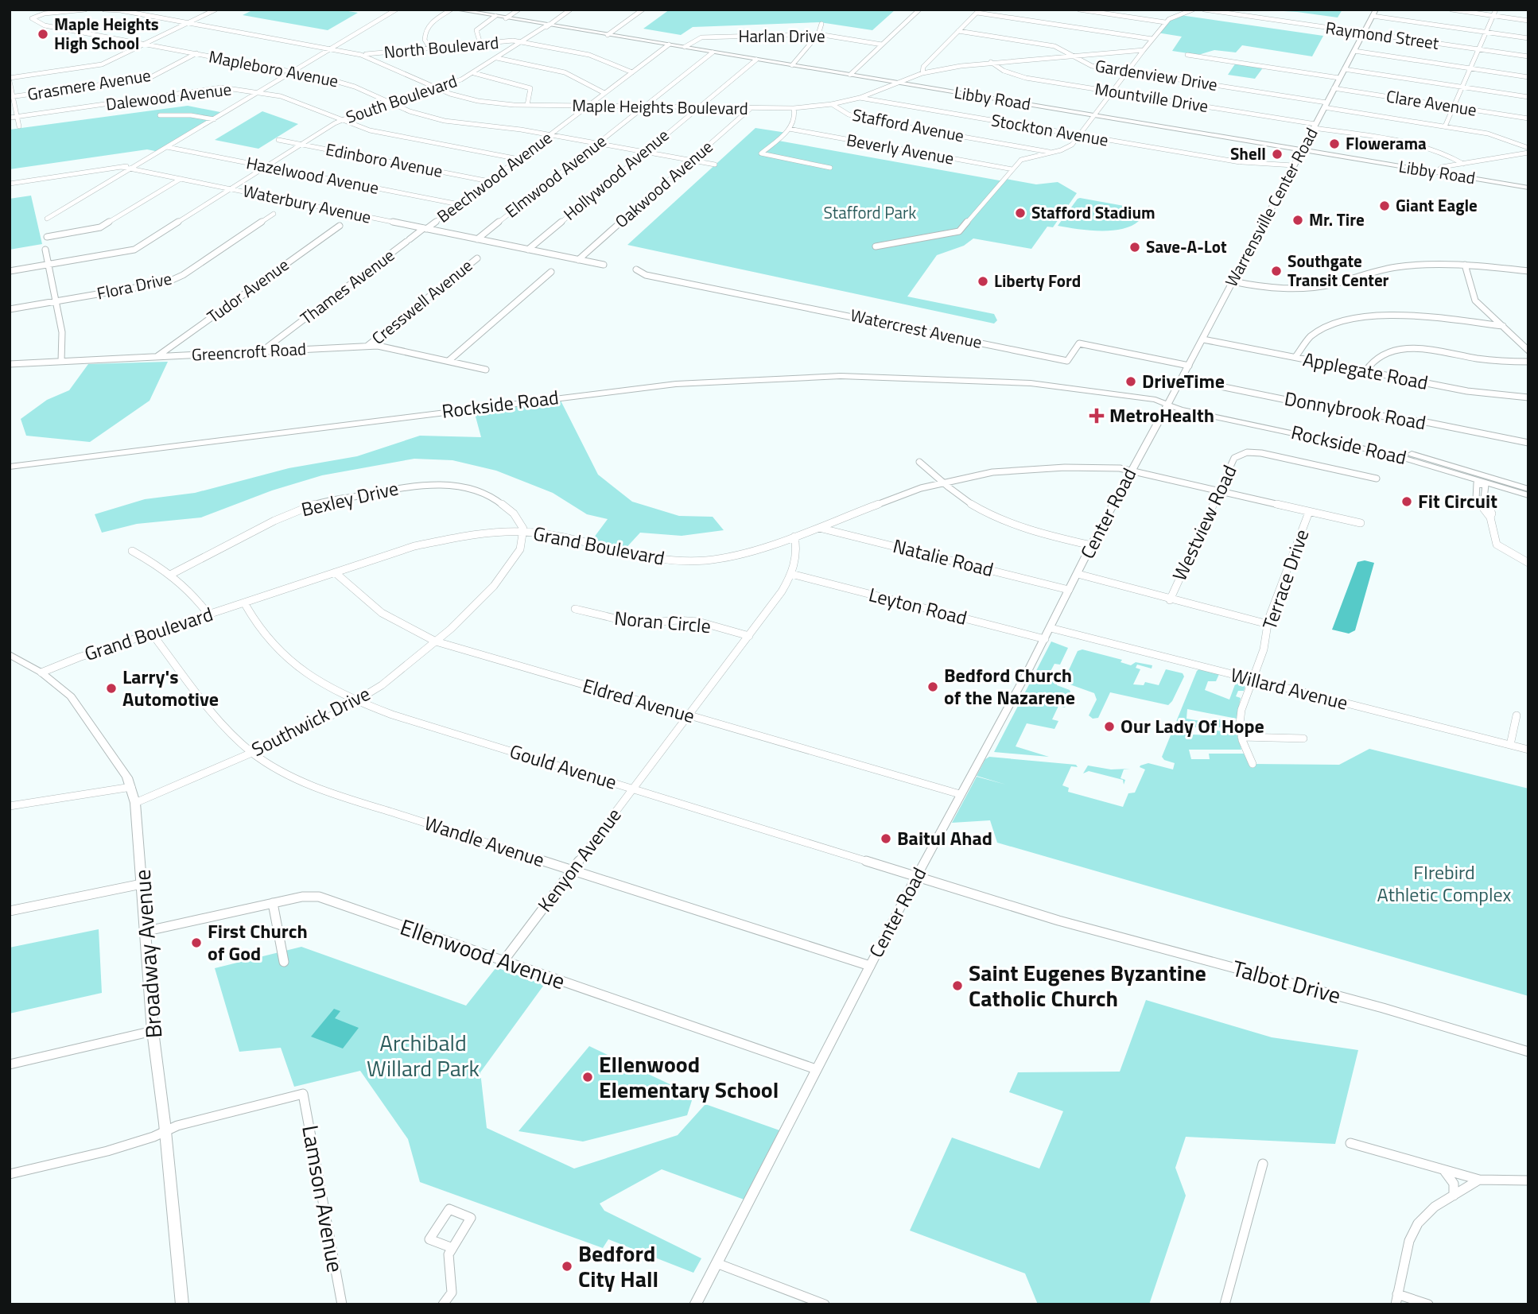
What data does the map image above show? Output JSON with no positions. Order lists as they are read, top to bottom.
{
  "streets": {
    "main road": [
      "Libby Road",
      "Warrensville Center Road",
      "Rockside Road",
      "Center Road",
      "Broadway Avenue"
    ],
    "street": [
      "Raymond Street",
      "Harlan Drive",
      "North Boulevard",
      "Mapleboro Avenue",
      "Gardenview Drive",
      "Grasmere Avenue",
      "Dalewood Avenue",
      "Mountville Drive",
      "South Boulevard",
      "Clare Avenue",
      "Maple Heights Boulevard",
      "Stafford Avenue",
      "Stockton Avenue",
      "Beverly Avenue",
      "Edinboro Avenue",
      "Hollywood Avenue",
      "Hazelwood Avenue",
      "Elmwood Avenue",
      "Beechwood Avenue",
      "Oakwood Avenue",
      "Waterbury Avenue",
      "Flora Drive",
      "Thames Avenue",
      "Tudor Avenue",
      "Cresswell Avenue",
      "Watercrest Avenue",
      "Greencroft Road",
      "Applegate Road",
      "Donnybrook Road",
      "Bexley Drive",
      "Westview Road",
      "Grand Boulevard",
      "Natalie Road",
      "Terrace Drive",
      "Leyton Road",
      "Noran Circle",
      "Willard Avenue",
      "Eldred Avenue",
      "Southwick Drive",
      "Gould Avenue",
      "Wandle Avenue",
      "Kenyon Avenue",
      "Ellenwood Avenue",
      "Talbot Drive",
      "Lamson Avenue"
    ]
  },
  "crossings": [
    ["Raymond Street", "Warrensville Center Road"],
    ["Harlan Drive", "Libby Road"],
    ["North Boulevard", "South Boulevard"],
    ["North Boulevard", "Maple Heights Boulevard"],
    ["North Boulevard", "Beechwood Avenue"],
    ["Mapleboro Avenue", "Grasmere Avenue"],
    ["Mapleboro Avenue", "South Boulevard"],
    ["Mapleboro Avenue", "Hollywood Avenue"],
    ["Mapleboro Avenue", "Elmwood Avenue"],
    ["Mapleboro Avenue", "Beechwood Avenue"],
    ["Mapleboro Avenue", "Oakwood Avenue"],
    ["Gardenview Drive", "Maple Heights Boulevard"],
    ["Gardenview Drive", "Warrensville Center Road"],
    ["Dalewood Avenue", "South Boulevard"],
    ["Dalewood Avenue", "Beechwood Avenue"],
    ["Mountville Drive", "Maple Heights Boulevard"],
    ["Mountville Drive", "Warrensville Center Road"],
    ["Libby Road", "South Boulevard"],
    ["Libby Road", "Maple Heights Boulevard"],
    ["Libby Road", "Hollywood Avenue"],
    ["Libby Road", "Elmwood Avenue"],
    ["Libby Road", "Beechwood Avenue"],
    ["Libby Road", "Warrensville Center Road"],
    ["South Boulevard", "Maple Heights Boulevard"],
    ["South Boulevard", "Edinboro Avenue"],
    ["South Boulevard", "Hazelwood Avenue"],
    ["South Boulevard", "Waterbury Avenue"],
    ["Clare Avenue", "Warrensville Center Road"],
    ["Maple Heights Boulevard", "Stafford Avenue"],
    ["Maple Heights Boulevard", "Stockton Avenue"],
    ["Maple Heights Boulevard", "Hollywood Avenue"],
    ["Maple Heights Boulevard", "Elmwood Avenue"],
    ["Maple Heights Boulevard", "Beechwood Avenue"],
    ["Maple Heights Boulevard", "Oakwood Avenue"],
    ["Stockton Avenue", "Warrensville Center Road"],
    ["Edinboro Avenue", "Beechwood Avenue"],
    ["Hollywood Avenue", "Waterbury Avenue"],
    ["Hazelwood Avenue", "Beechwood Avenue"],
    ["Elmwood Avenue", "Waterbury Avenue"],
    ["Beechwood Avenue", "Waterbury Avenue"],
    ["Beechwood Avenue", "Thames Avenue"],
    ["Oakwood Avenue", "Waterbury Avenue"],
    ["Warrensville Center Road", "Watercrest Avenue"],
    ["Warrensville Center Road", "Applegate Road"],
    ["Warrensville Center Road", "Rockside Road"],
    ["Warrensville Center Road", "Donnybrook Road"],
    ["Warrensville Center Road", "Center Road"],
    ["Thames Avenue", "Greencroft Road"],
    ["Tudor Avenue", "Greencroft Road"],
    ["Cresswell Avenue", "Greencroft Road"],
    ["Rockside Road", "Center Road"],
    ["Bexley Drive", "Grand Boulevard"],
    ["Bexley Drive", "Southwick Drive"],
    ["Center Road", "Grand Boulevard"],
    ["Center Road", "Natalie Road"],
    ["Center Road", "Leyton Road"],
    ["Center Road", "Willard Avenue"],
    ["Center Road", "Eldred Avenue"],
    ["Center Road", "Gould Avenue"],
    ["Center Road", "Wandle Avenue"],
    ["Center Road", "Ellenwood Avenue"],
    ["Center Road", "Talbot Drive"],
    ["Westview Road", "Grand Boulevard"],
    ["Grand Boulevard", "Natalie Road"],
    ["Grand Boulevard", "Terrace Drive"],
    ["Grand Boulevard", "Eldred Avenue"],
    ["Grand Boulevard", "Southwick Drive"],
    ["Grand Boulevard", "Gould Avenue"],
    ["Grand Boulevard", "Wandle Avenue"],
    ["Grand Boulevard", "Kenyon Avenue"],
    ["Grand Boulevard", "Broadway Avenue"],
    ["Terrace Drive", "Willard Avenue"],
    ["Leyton Road", "Kenyon Avenue"],
    ["Noran Circle", "Kenyon Avenue"],
    ["Eldred Avenue", "Southwick Drive"],
    ["Eldred Avenue", "Kenyon Avenue"],
    ["Southwick Drive", "Gould Avenue"],
    ["Southwick Drive", "Wandle Avenue"],
    ["Southwick Drive", "Broadway Avenue"],
    ["Gould Avenue", "Kenyon Avenue"],
    ["Gould Avenue", "Talbot Drive"],
    ["Wandle Avenue", "Kenyon Avenue"],
    ["Kenyon Avenue", "Ellenwood Avenue"],
    ["Broadway Avenue", "Ellenwood Avenue"],
    ["Broadway Avenue", "Lamson Avenue"]
  ],
  "parks": ["Stafford Park", "FIrebird Athletic Complex", "Archibald Willard Park"],
  "places": {
    "other": [
      "Maple Heights High School",
      "Flowerama",
      "Shell",
      "Giant Eagle",
      "Stafford Stadium",
      "Mr. Tire",
      "Save-A-Lot",
      "Southgate Transit Center",
      "Liberty Ford",
      "DriveTime",
      "Fit Circuit",
      "Bedford Church of the Nazarene",
      "Larry's Automotive",
      "Our Lady Of Hope",
      "Baitul Ahad",
      "First Church of God",
      "Saint Eugenes Byzantine Catholic Church",
      "Ellenwood Elementary School",
      "Bedford City Hall"
    ],
    "health": ["MetroHealth"]
  }
}
